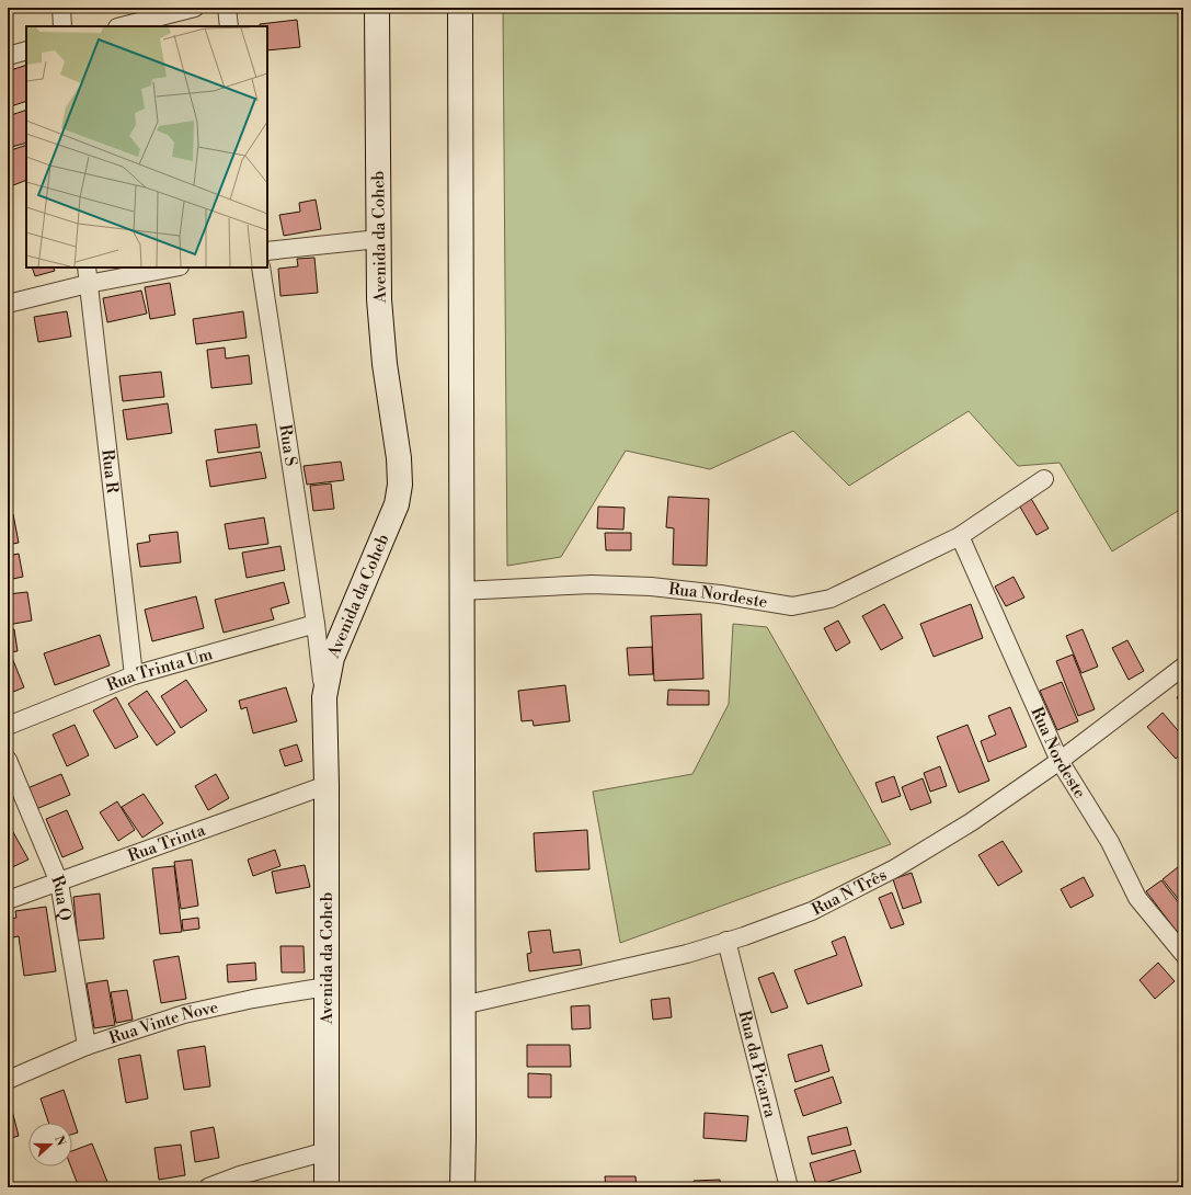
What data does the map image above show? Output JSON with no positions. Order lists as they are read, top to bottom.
{
  "streets": {
    "main road": ["Avenida da Coheb"],
    "street": [
      "Rua S",
      "Rua R",
      "Rua Nordeste",
      "Rua Trinta Um",
      "Rua Trinta",
      "Rua N Três",
      "Rua Q",
      "Rua Vinte Nove",
      "Rua da Picarra"
    ]
  },
  "crossings": [
    ["Avenida da Coheb", "Rua S"],
    ["Avenida da Coheb", "Rua Trinta"],
    ["Avenida da Coheb", "Rua Vinte Nove"],
    ["Rua S", "Rua Trinta Um"],
    ["Rua R", "Rua Trinta Um"],
    ["Rua Nordeste", "Rua N Três"],
    ["Rua Trinta", "Rua Q"],
    ["Rua N Três", "Rua da Picarra"],
    ["Rua Q", "Rua Vinte Nove"]
  ],
  "north": "right"
}
